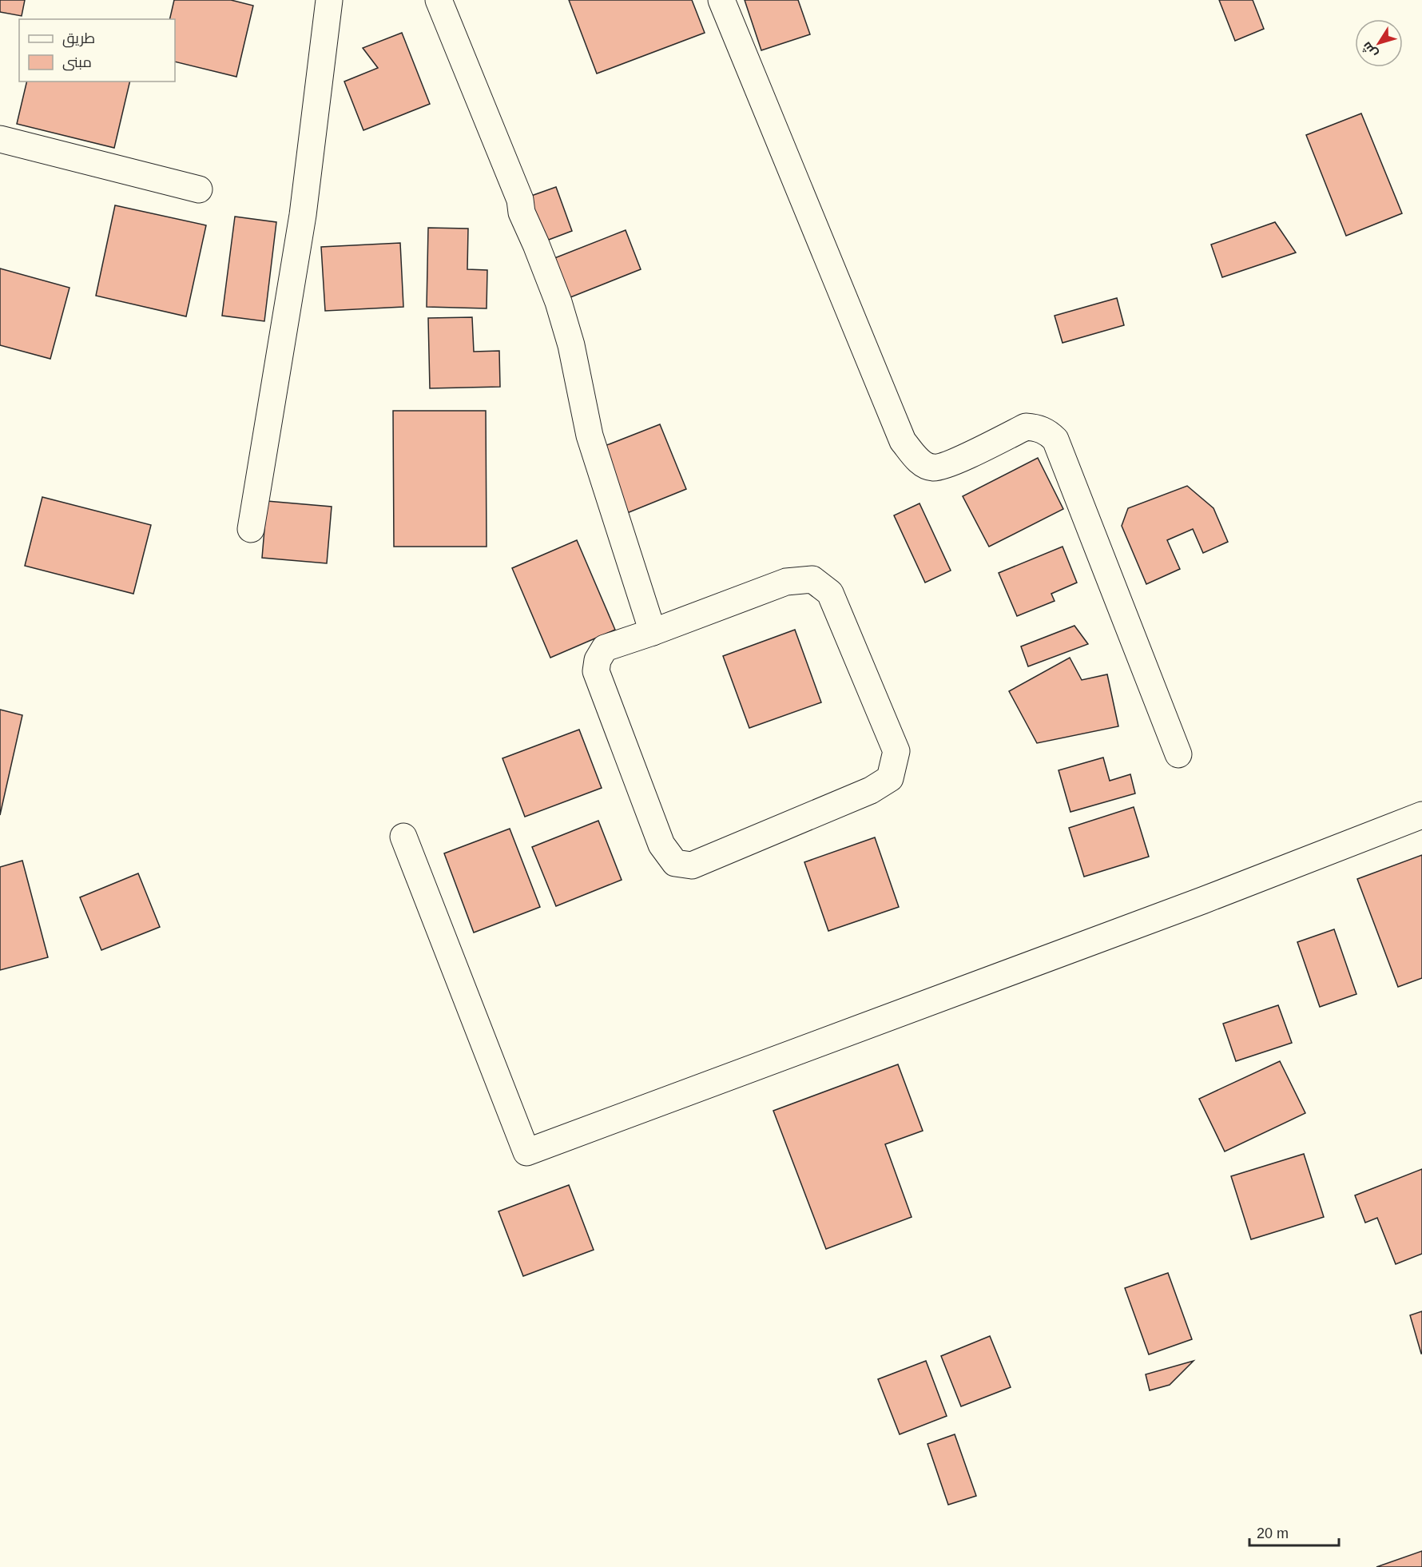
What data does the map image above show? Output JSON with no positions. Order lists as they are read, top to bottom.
{
  "legend": ["طريق", "مبنى"],
  "scale_bar": "20 m",
  "north": "bottom left"
}
